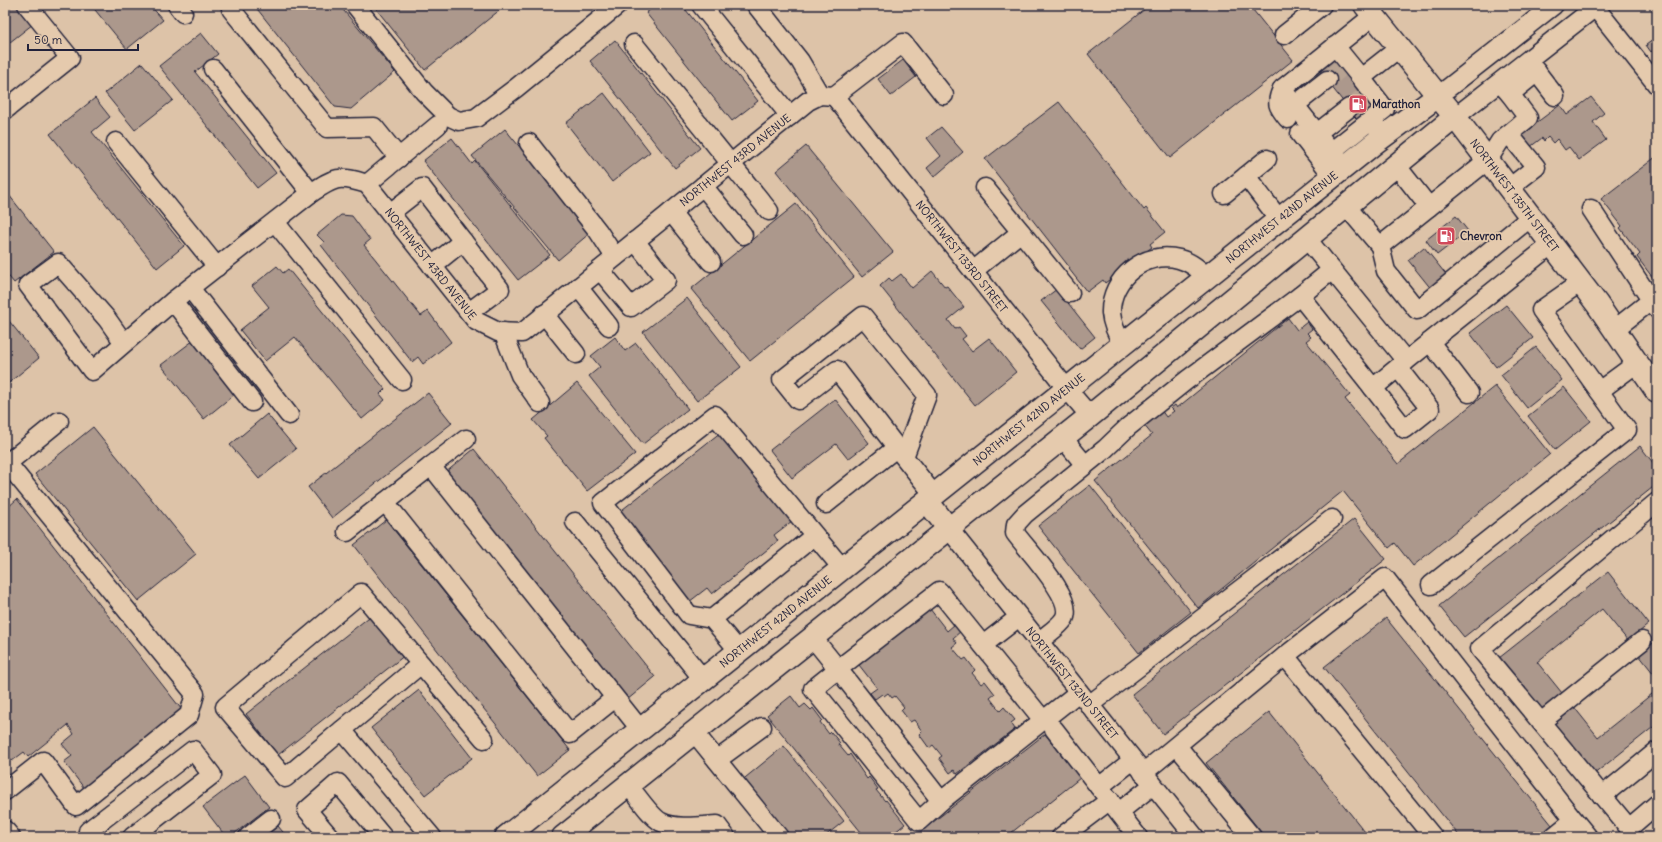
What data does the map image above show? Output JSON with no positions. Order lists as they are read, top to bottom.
{
  "streets": {
    "main road": ["NORTHWEST 135TH STREET", "NORTHWEST 42ND AVENUE"],
    "street": ["NORTHWEST 43RD AVENUE", "NORTHWEST 133RD STREET", "NORTHWEST 132ND STREET"]
  },
  "crossings": [
    ["NORTHWEST 43RD AVENUE", "NORTHWEST 133RD STREET"],
    ["NORTHWEST 135TH STREET", "NORTHWEST 42ND AVENUE"],
    ["NORTHWEST 42ND AVENUE", "NORTHWEST 133RD STREET"]
  ],
  "places": {
    "fuel station": ["Marathon", "Chevron"]
  },
  "scale_bar": "50 m"
}
